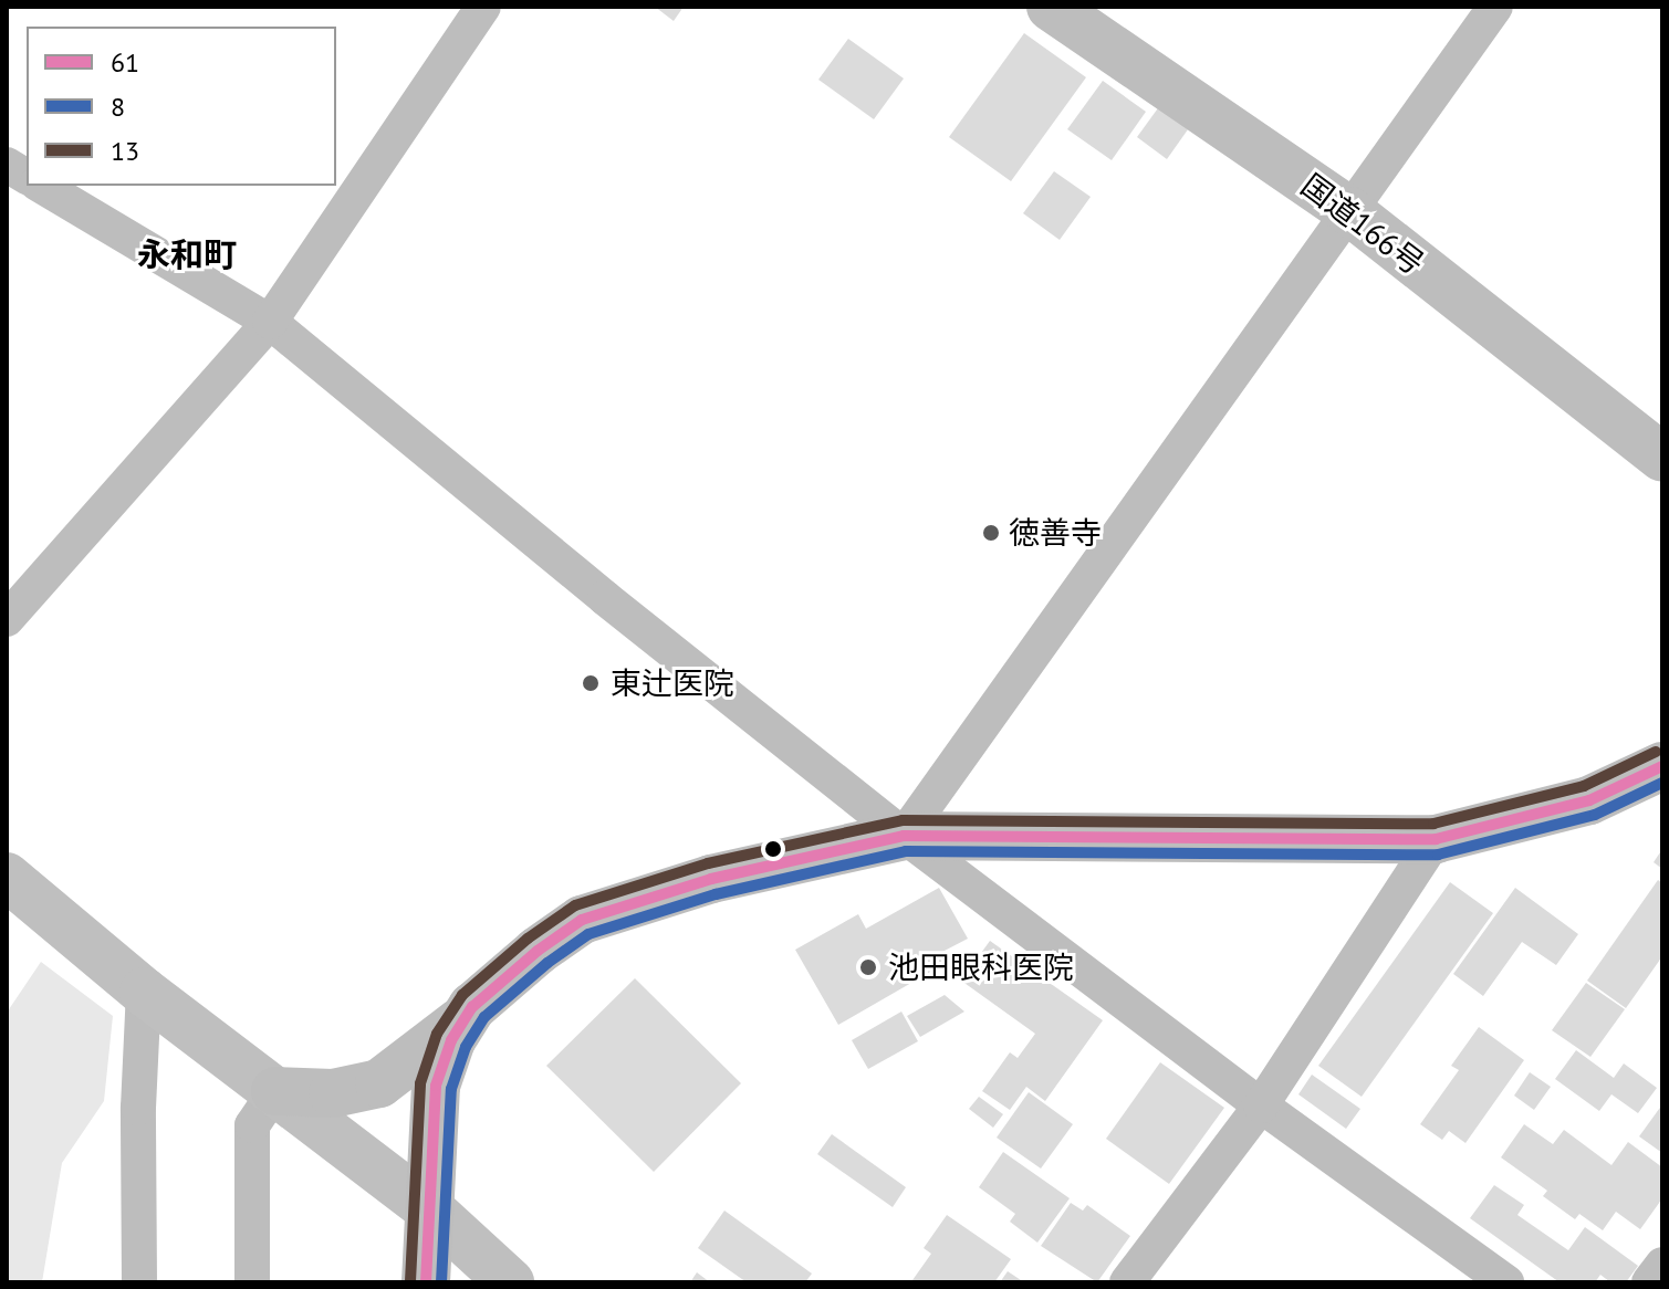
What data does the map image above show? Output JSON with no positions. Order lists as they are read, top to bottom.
{
  "streets": {
    "main road": ["国道166号"]
  },
  "districts": ["永和町"],
  "places": ["徳善寺", "東辻医院", "池田眼科医院"],
  "lines": ["transit line 13", "transit line 61", "transit line 8"],
  "legend": ["61", "8", "13"]
}
